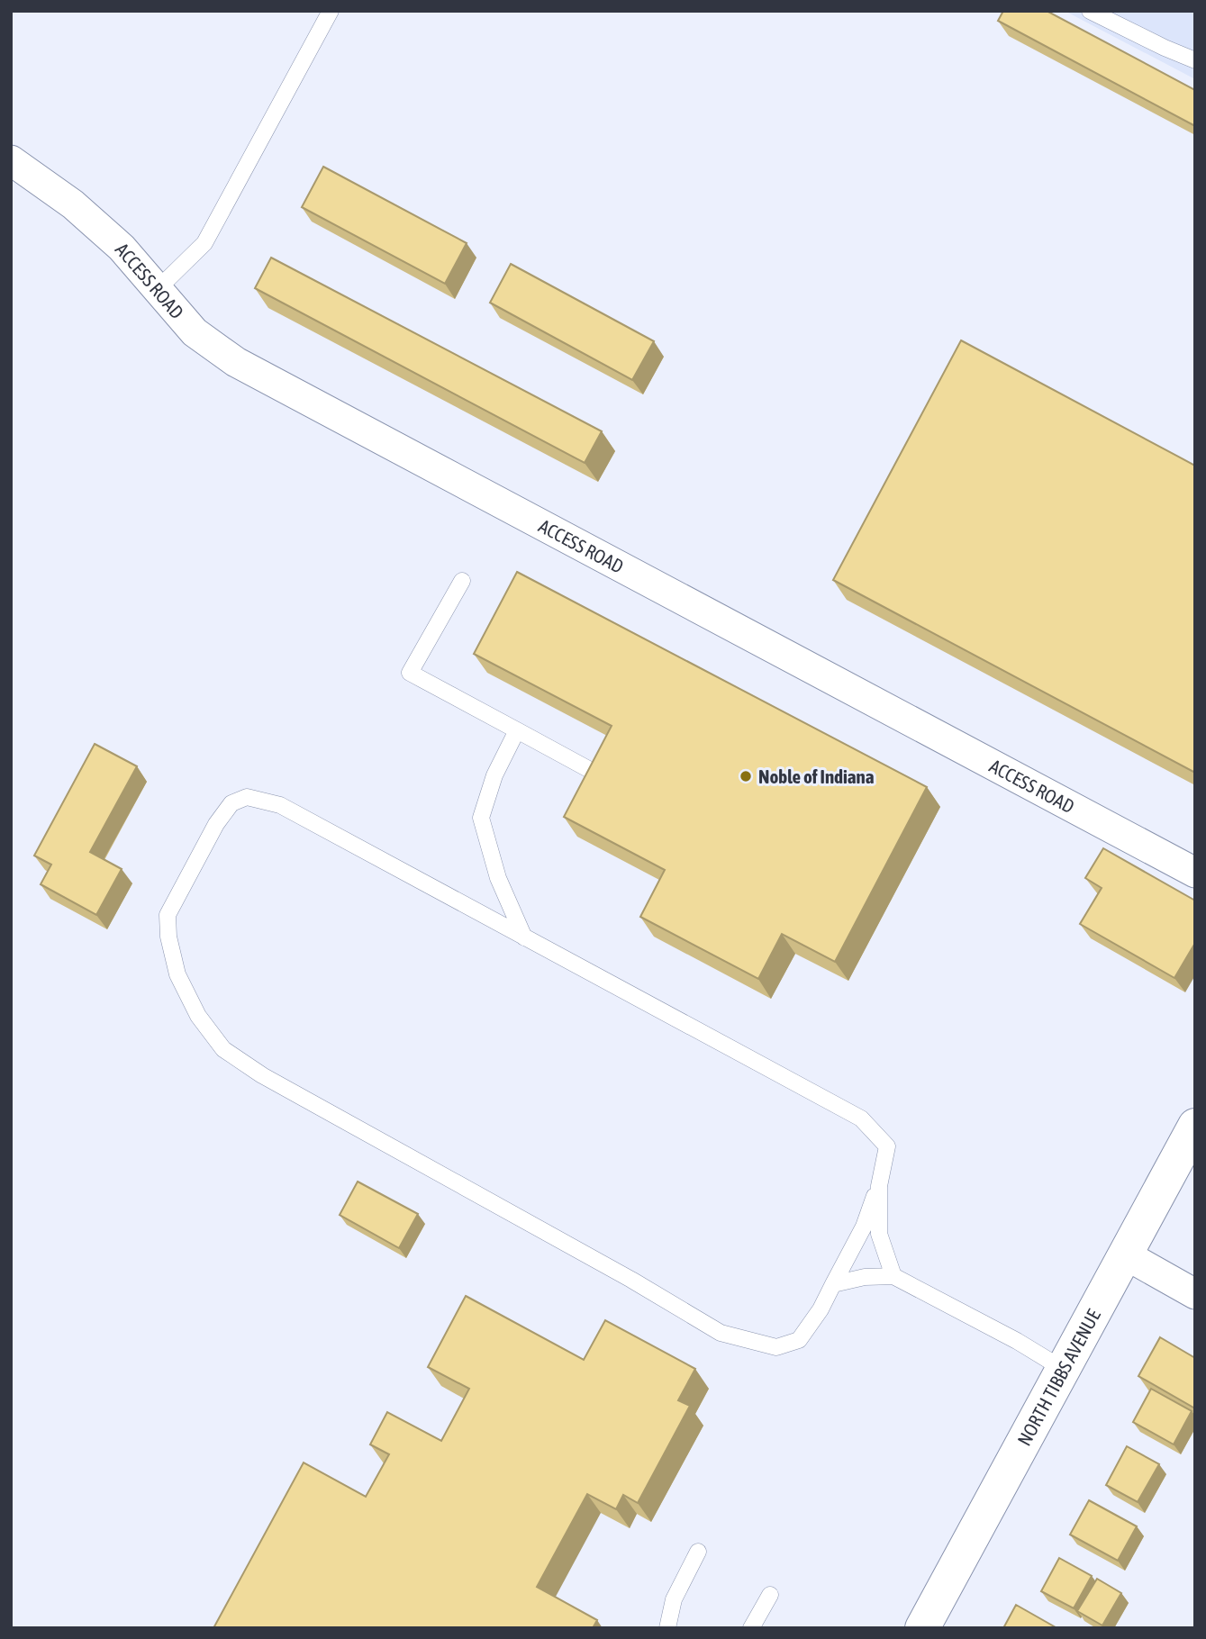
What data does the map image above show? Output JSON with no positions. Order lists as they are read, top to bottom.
{
  "streets": {
    "street": ["ACCESS ROAD", "NORTH TIBBS AVENUE"]
  },
  "places": ["Noble of Indiana"]
}
